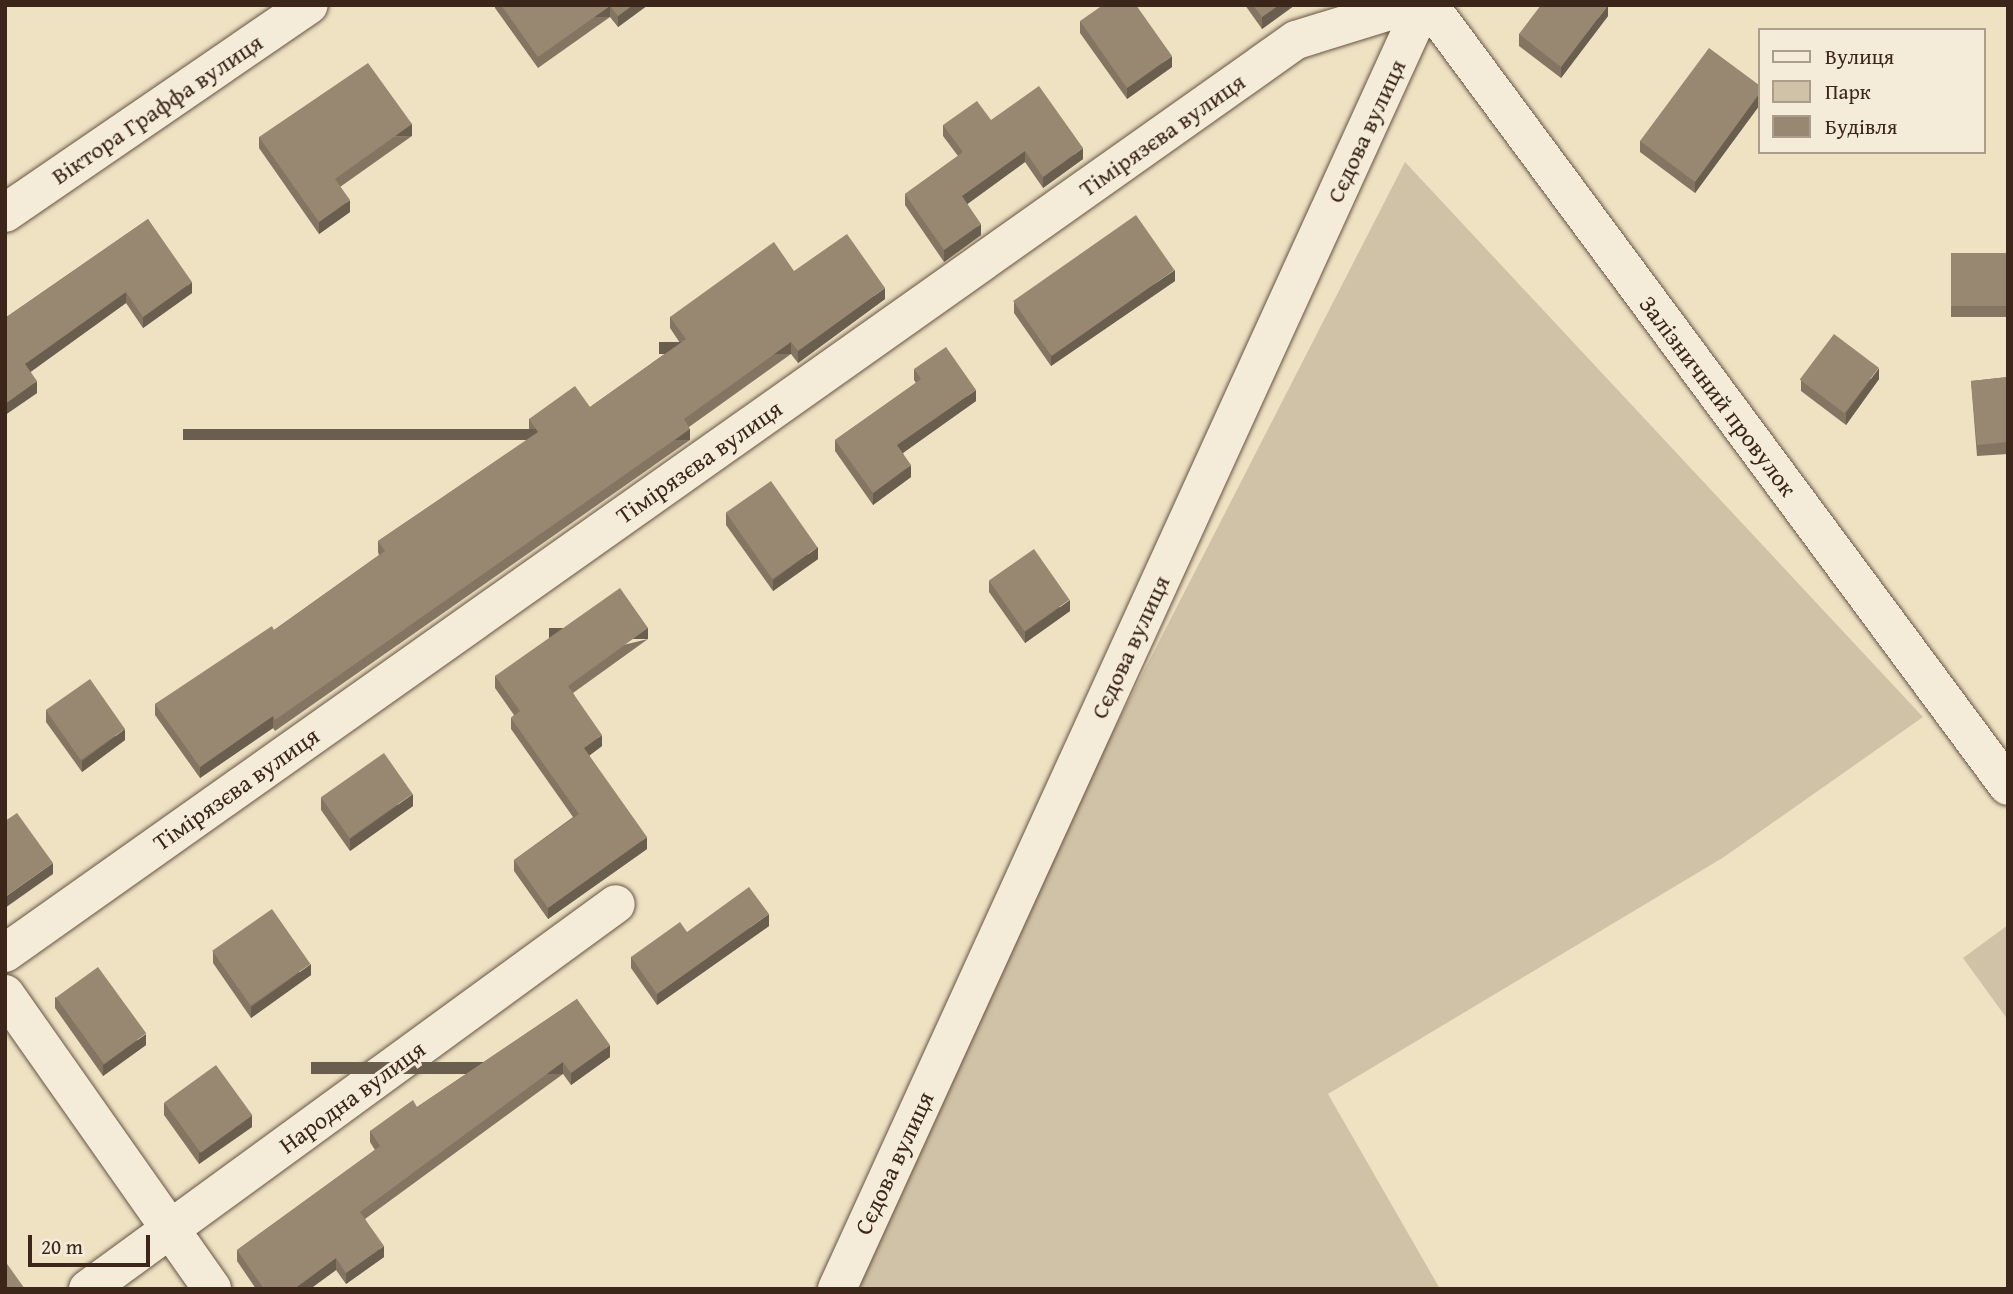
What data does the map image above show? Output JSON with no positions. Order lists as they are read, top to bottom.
{
  "streets": {
    "street": [
      "Віктора Граффа вулиця",
      "Сєдова вулиця",
      "Тімірязєва вулиця",
      "Залізничний провулок",
      "Народна вулиця"
    ]
  },
  "legend": ["Вулиця", "Парк", "Будівля"],
  "scale_bar": "20 m"
}
